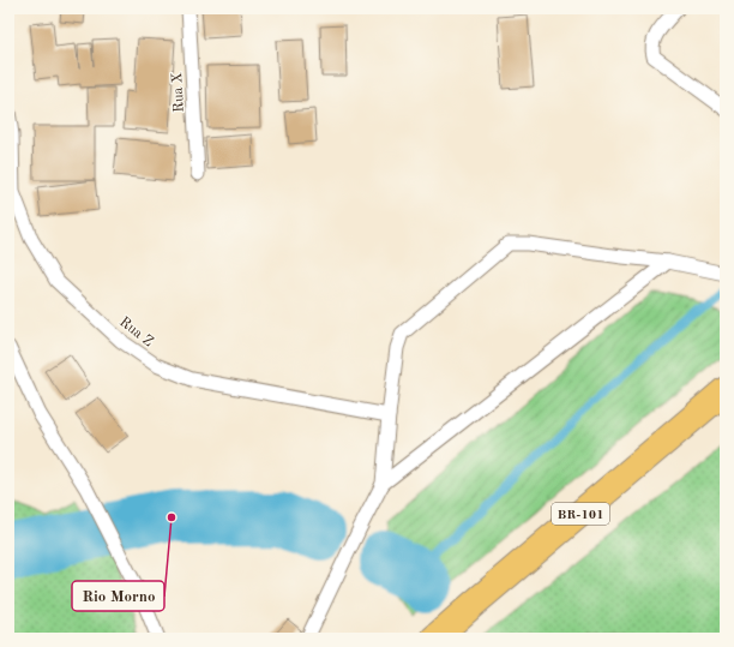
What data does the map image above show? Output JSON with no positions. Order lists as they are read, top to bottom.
{
  "streets": {
    "highway": ["BR-101"],
    "lane": ["Rua X", "Rua Z"]
  },
  "places": ["Rio Morno"]
}
